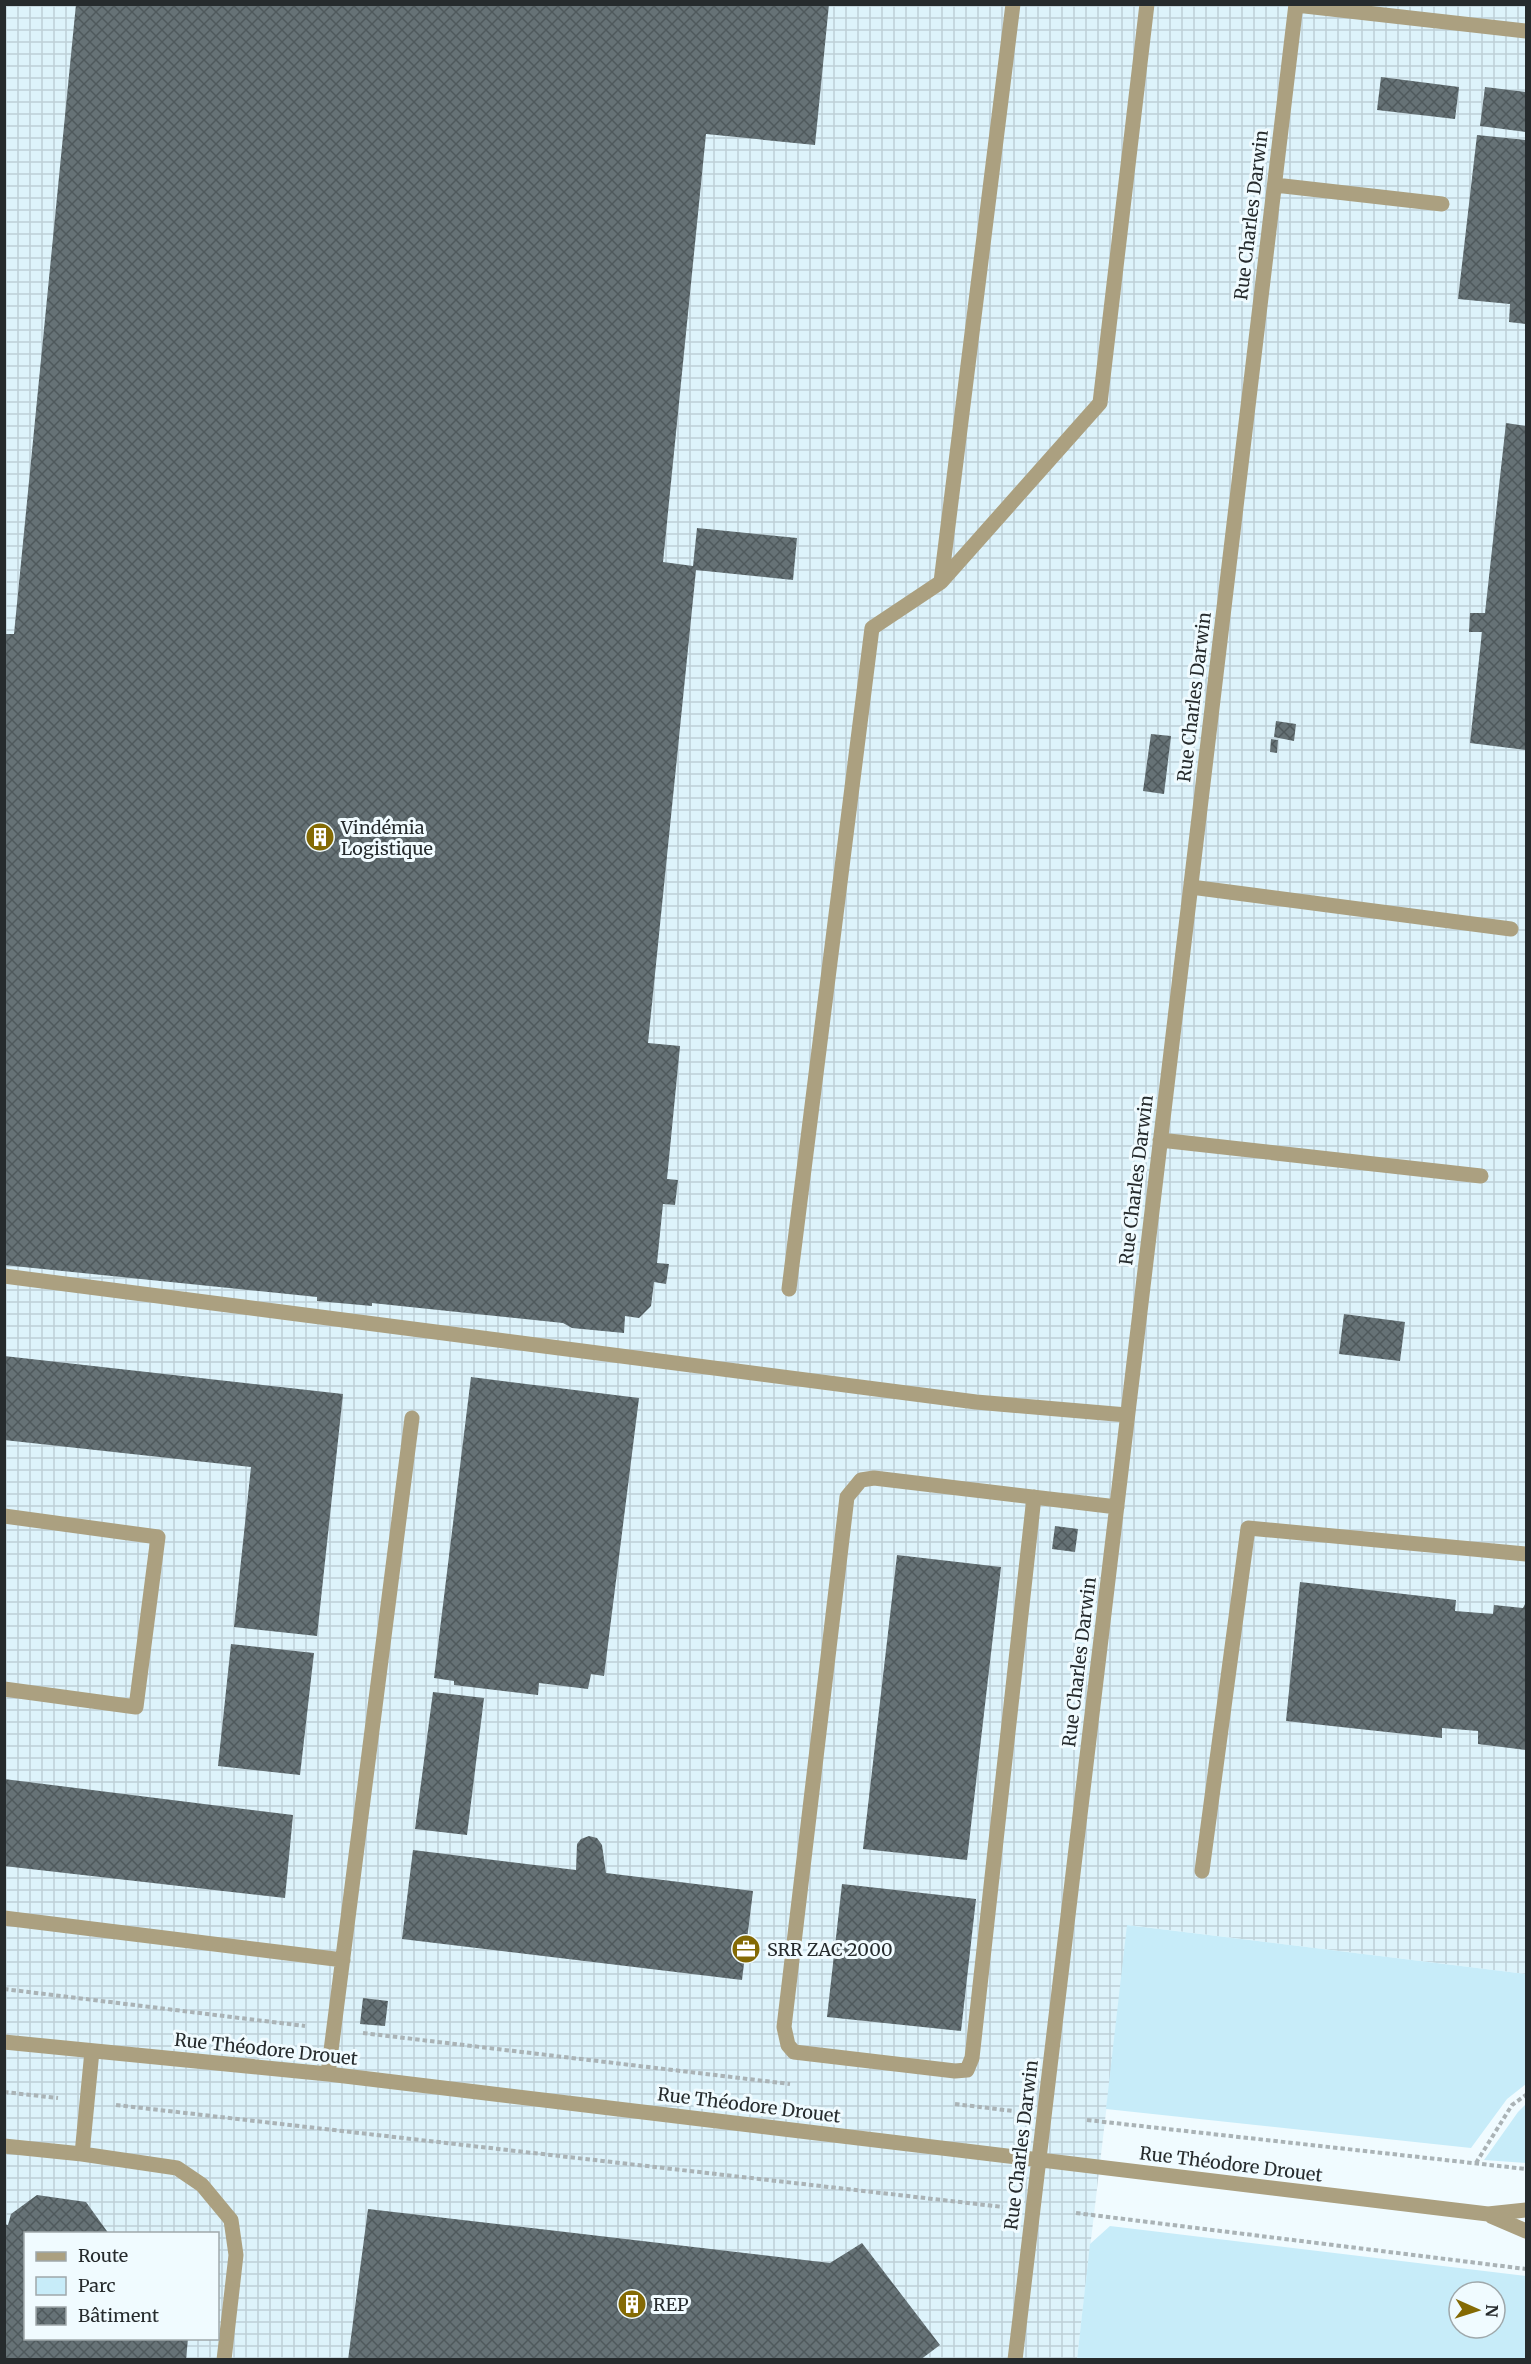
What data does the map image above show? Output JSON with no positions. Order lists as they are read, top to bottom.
{
  "streets": {
    "street": ["Rue Charles Darwin", "Rue Théodore Drouet"]
  },
  "crossings": [
    ["Rue Charles Darwin", "Rue Théodore Drouet"]
  ],
  "places": {
    "building": ["Vindémia Logistique", "REP"],
    "office": ["SRR ZAC 2000"]
  },
  "legend": ["Route", "Parc", "Bâtiment"],
  "north": "right"
}
